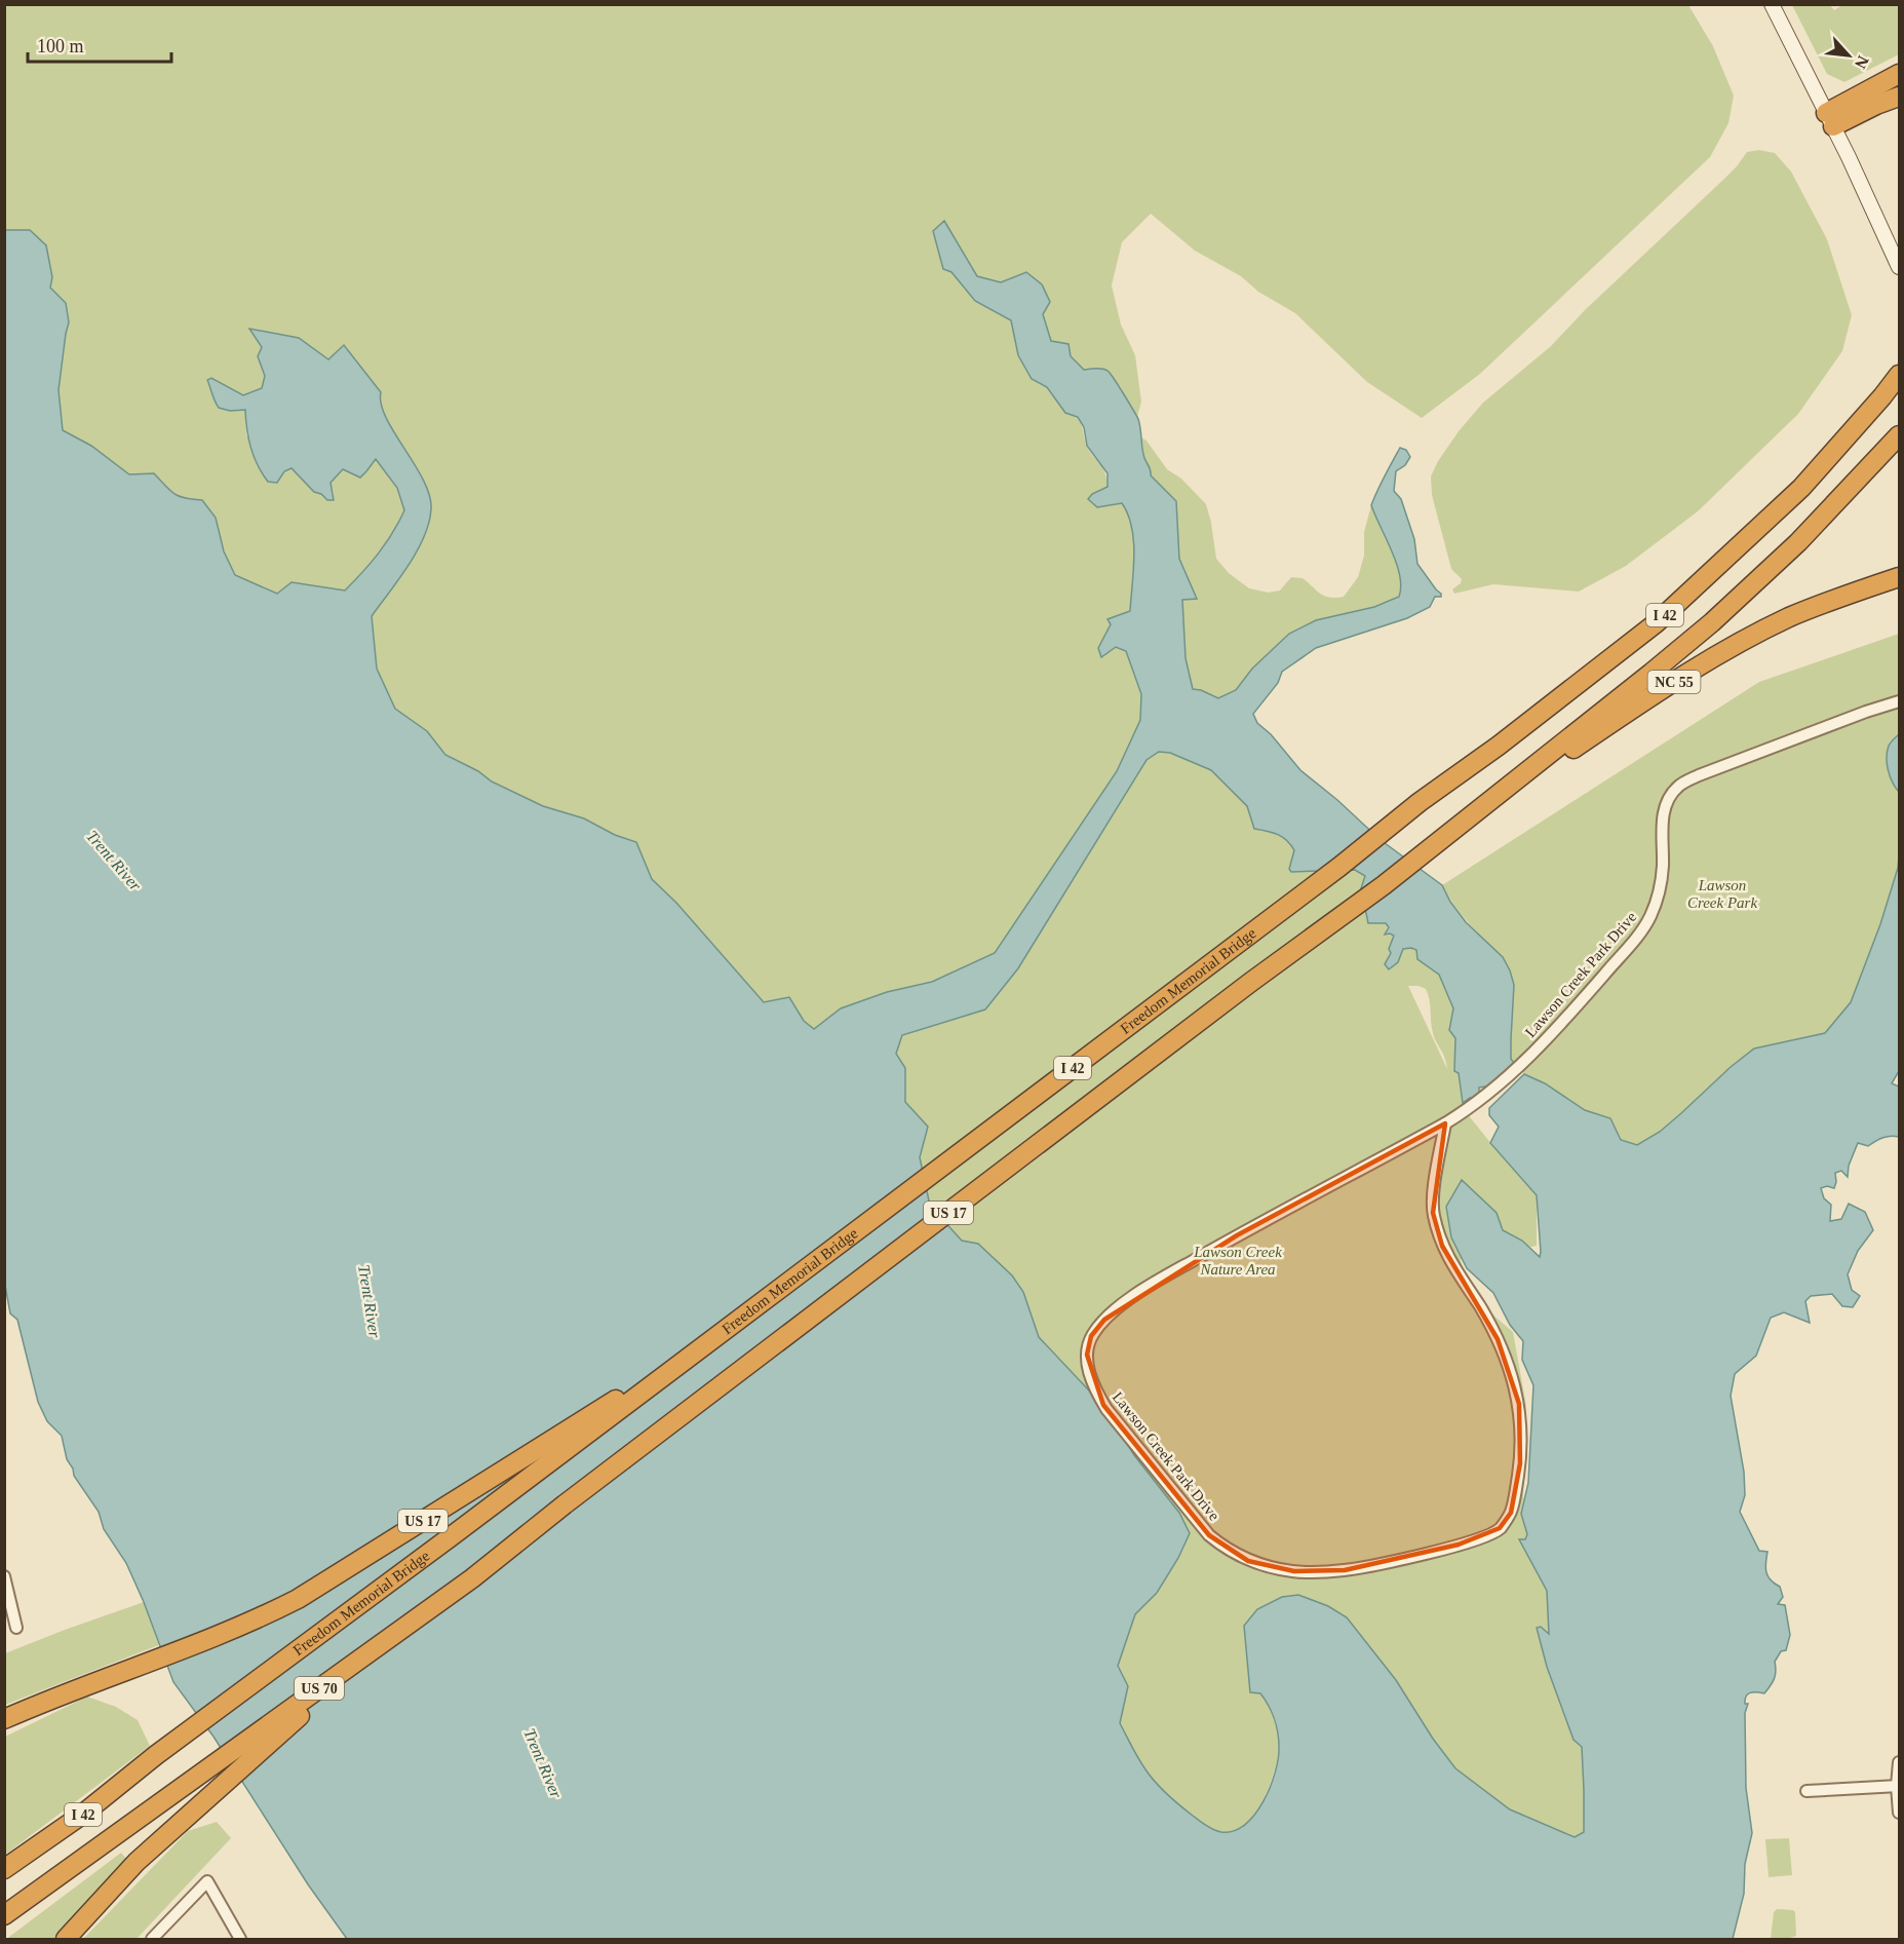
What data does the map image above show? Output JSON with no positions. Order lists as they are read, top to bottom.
{
  "streets": {
    "highway": [
      "I 42",
      "NC 55",
      "Freedom Memorial Bridge",
      "US 17",
      "US 70"
    ],
    "street": ["Lawson Creek Park Drive"]
  },
  "crossings": [
    ["NC 55", "US 17"],
    ["Freedom Memorial Bridge", "US 17"],
    ["US 17", "US 70"]
  ],
  "water": ["Trent River"],
  "parks": ["Lawson Creek Park", "Lawson Creek Nature Area"],
  "scale_bar": "100 m",
  "north": "bottom right"
}
